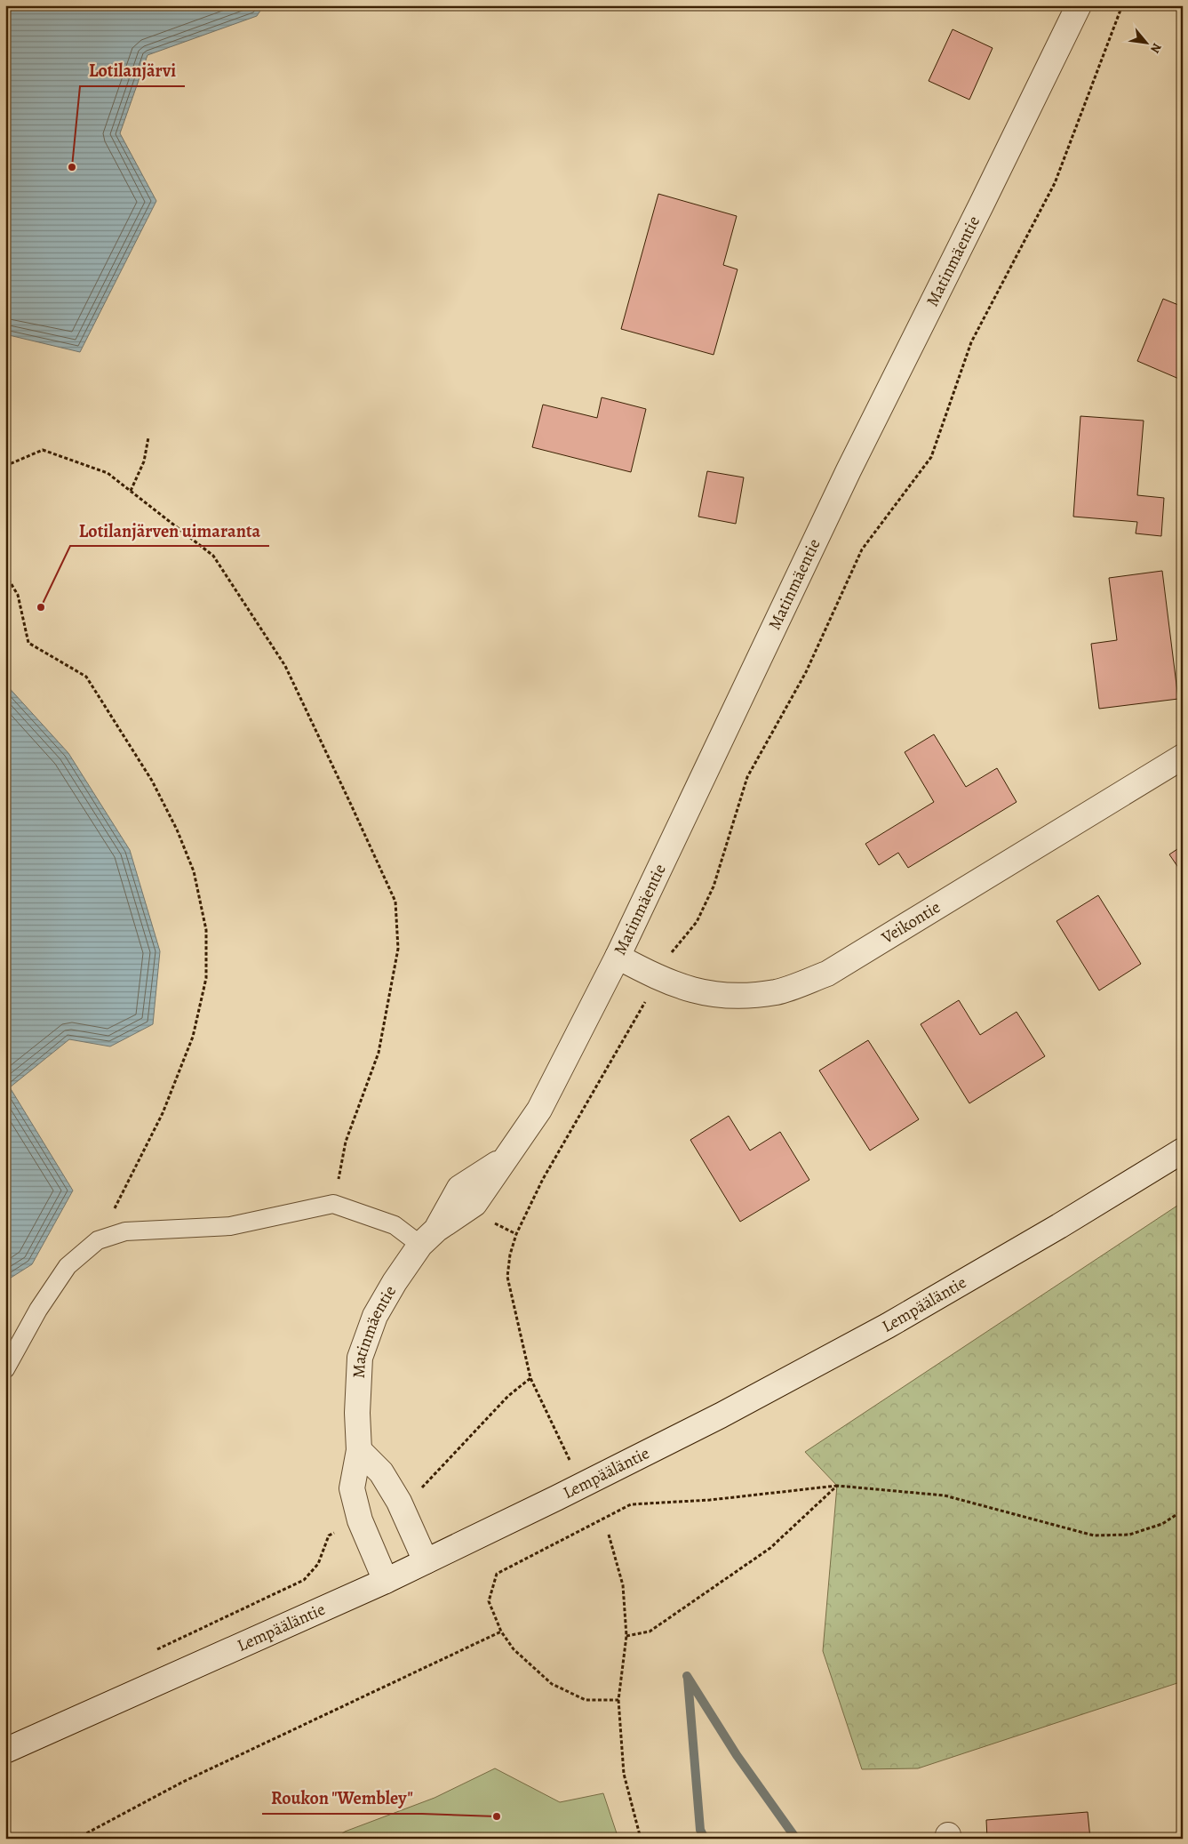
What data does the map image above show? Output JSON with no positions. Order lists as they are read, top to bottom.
{
  "streets": {
    "street": ["Matinmäentie", "Veikontie", "Lempääläntie"]
  },
  "crossings": [
    ["Matinmäentie", "Veikontie"],
    ["Matinmäentie", "Lempääläntie"]
  ],
  "places": ["Lotilanjärvi", "Lotilanjärven uimaranta", "Roukon \"Wembley\""],
  "north": "bottom right"
}
